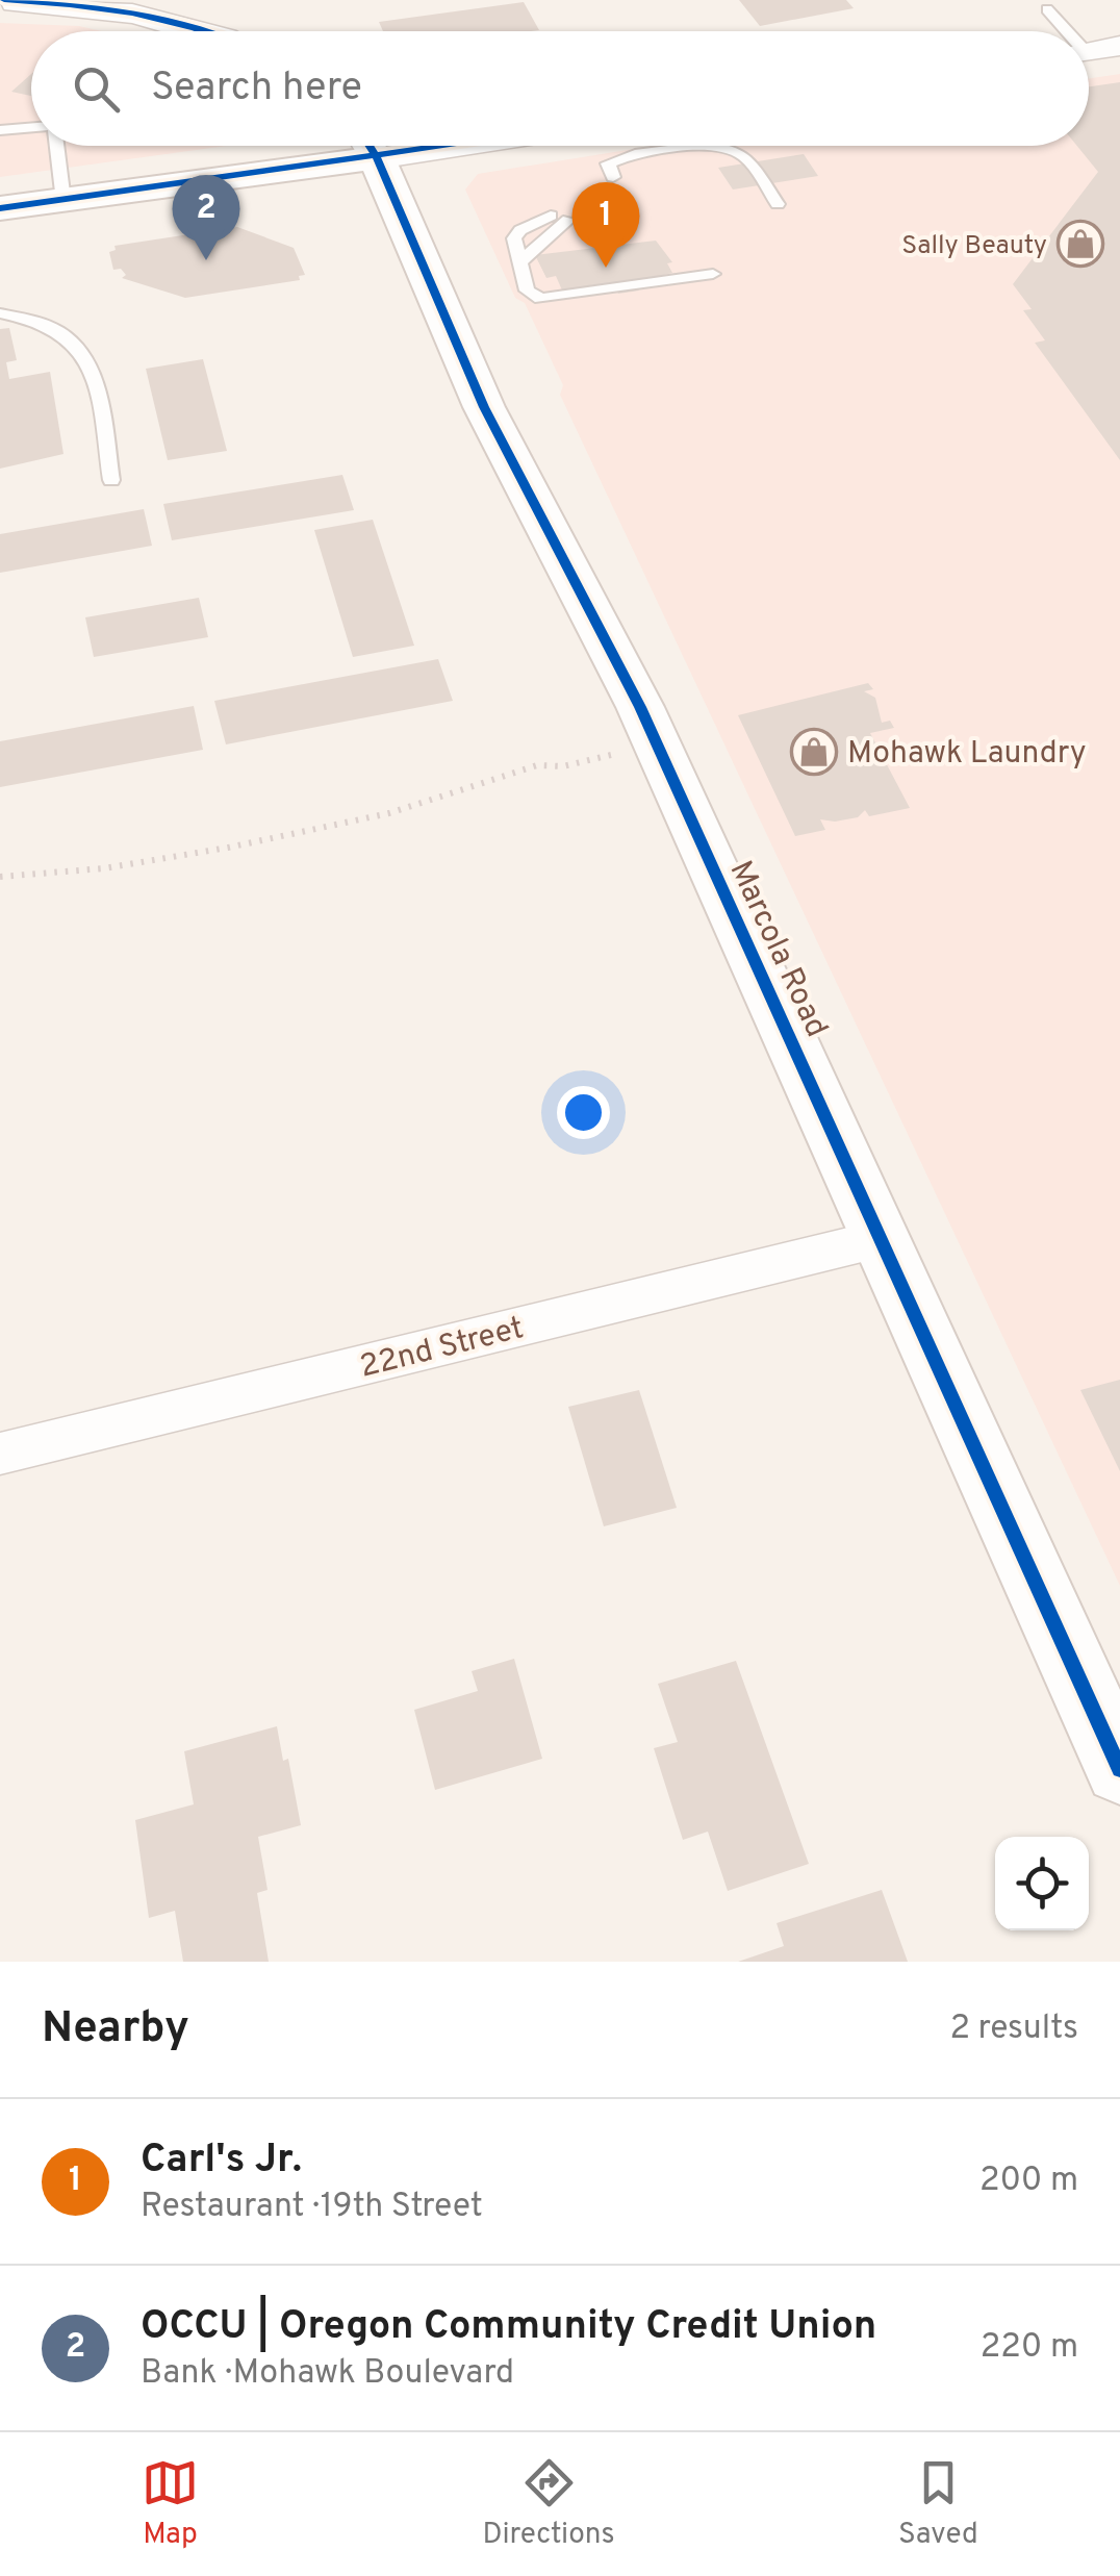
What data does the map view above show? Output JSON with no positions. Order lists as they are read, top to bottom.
{
  "streets": {
    "main road": ["Marcola Road"],
    "street": ["22nd Street"]
  },
  "crossings": [
    ["Marcola Road", "22nd Street"]
  ],
  "places": {
    "shop": ["Sally Beauty", "Mohawk Laundry"]
  },
  "page": {
    "search": "Search here",
    "pins": ["2", "1"],
    "heading": ["Nearby", "2 results"],
    "list": [
      {
        "mark": "1",
        "name": "Carl's Jr.",
        "note": "Restaurant · 19th Street",
        "value": "200 m"
      },
      {
        "mark": "2",
        "name": "OCCU | Oregon Community Credit Union",
        "note": "Bank · Mohawk Boulevard",
        "value": "220 m"
      }
    ],
    "nav": ["Map", "Directions", "Saved"]
  }
}
